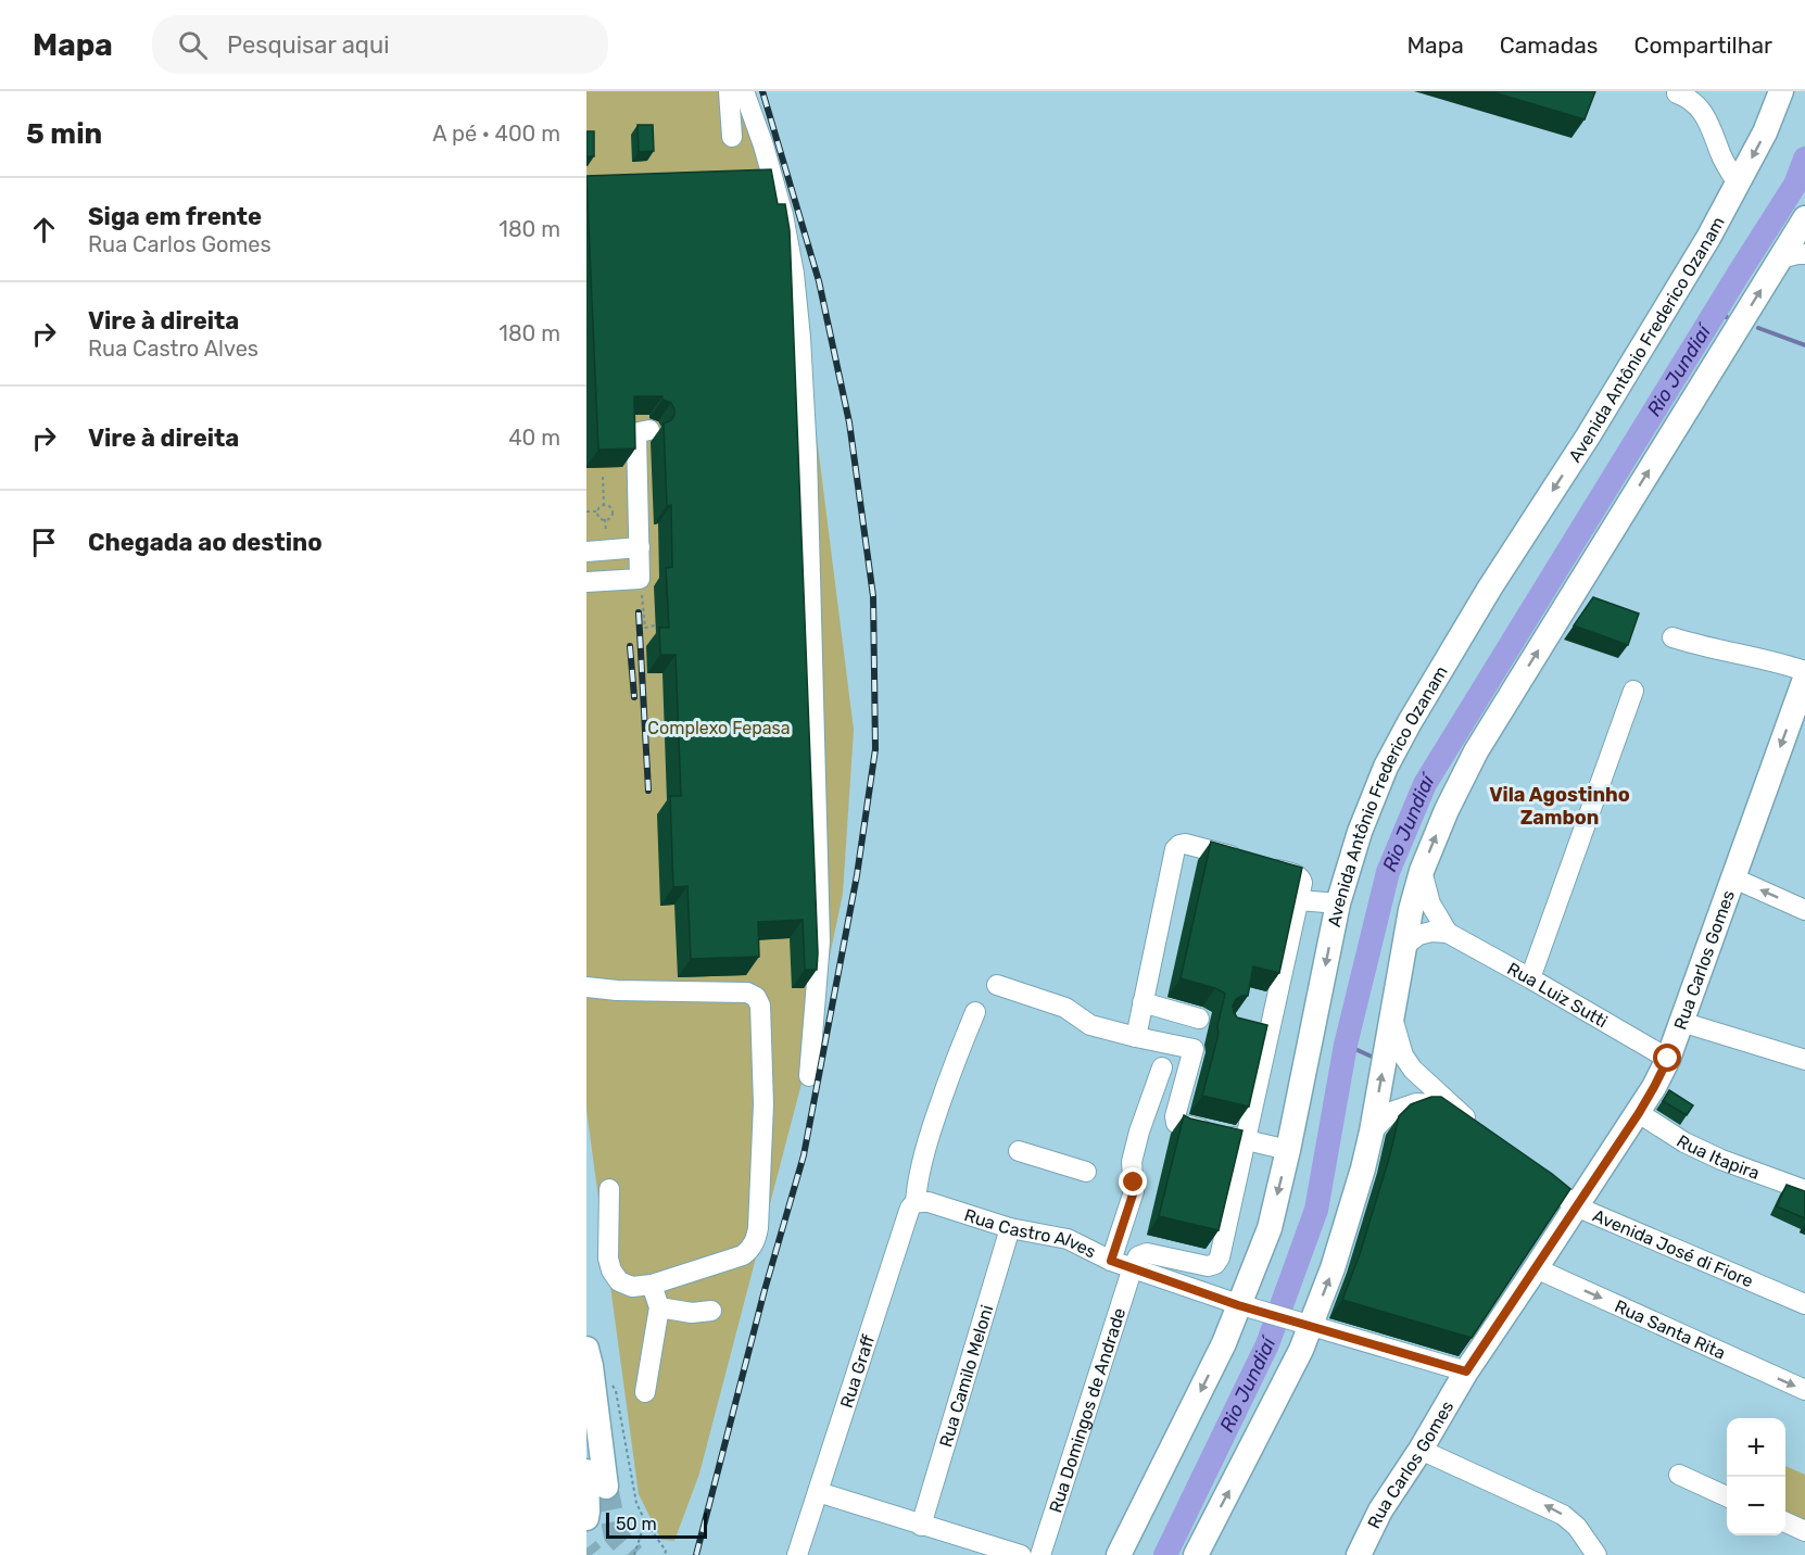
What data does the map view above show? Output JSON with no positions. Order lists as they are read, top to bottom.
{
  "streets": {
    "main road": ["Avenida Antônio Frederico Ozanam", "Rua Carlos Gomes"],
    "street": [
      "Rua Luiz Sutti",
      "Rua Itapira",
      "Rua Castro Alves",
      "Avenida José di Fiore",
      "Rua Santa Rita",
      "Rua Graff",
      "Rua Camilo Meloni",
      "Rua Domingos de Andrade"
    ]
  },
  "crossings": [
    ["Avenida Antônio Frederico Ozanam", "Rua Castro Alves"],
    ["Rua Carlos Gomes", "Rua Luiz Sutti"],
    ["Rua Carlos Gomes", "Rua Itapira"],
    ["Rua Carlos Gomes", "Rua Castro Alves"],
    ["Rua Carlos Gomes", "Avenida José di Fiore"],
    ["Rua Carlos Gomes", "Rua Santa Rita"],
    ["Rua Castro Alves", "Rua Graff"],
    ["Rua Castro Alves", "Rua Camilo Meloni"],
    ["Rua Castro Alves", "Rua Domingos de Andrade"]
  ],
  "one_way": ["Rua Santa Rita"],
  "districts": ["Vila Agostinho Zambon"],
  "water": ["Rio Jundiaí"],
  "parks": ["Complexo Fepasa"],
  "scale_bar": "50 m",
  "page": {
    "header": "Mapa",
    "search": "Pesquisar aqui",
    "nav": ["Mapa", "Camadas", "Compartilhar"],
    "heading": ["5 min", "A pé · 400 m"],
    "list": [
      ["Siga em frente", "Rua Carlos Gomes", "180 m"],
      ["Vire à direita", "Rua Castro Alves", "180 m"],
      ["Vire à direita", "40 m"],
      "Chegada ao destino"
    ],
    "map_buttons": ["+", "−"],
    "scale": "50 m"
  }
}
